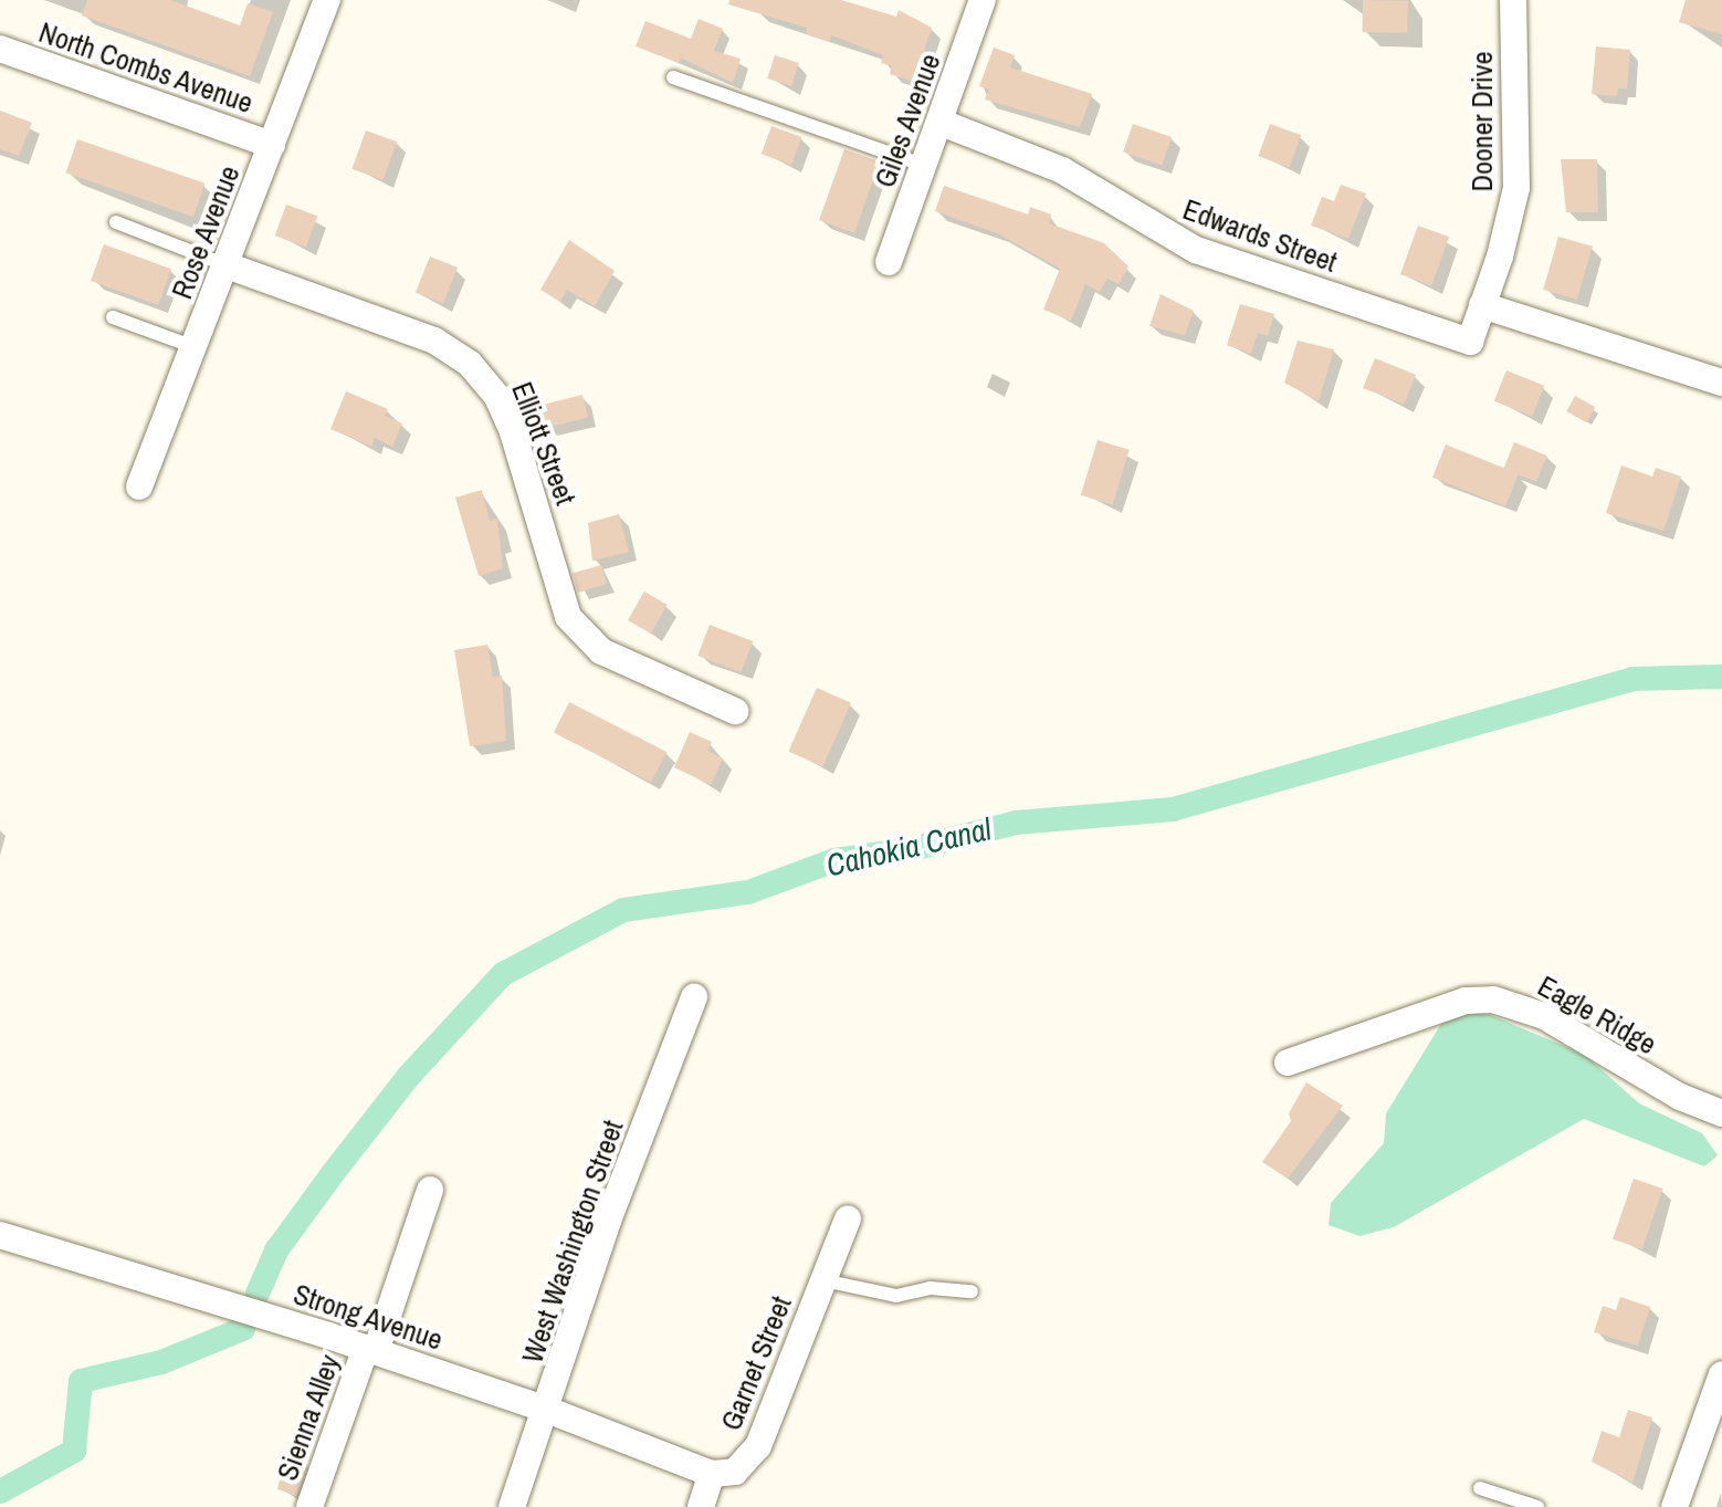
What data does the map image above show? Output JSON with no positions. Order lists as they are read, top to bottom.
{
  "streets": {
    "street": [
      "North Combs Avenue",
      "Giles Avenue",
      "Dooner Drive",
      "Rose Avenue",
      "Edwards Street",
      "Elliott Street",
      "Eagle Ridge",
      "West Washington Street",
      "Strong Avenue",
      "Garnet Street",
      "Sienna Alley"
    ]
  },
  "crossings": [
    ["North Combs Avenue", "Rose Avenue"],
    ["Giles Avenue", "Edwards Street"],
    ["Dooner Drive", "Edwards Street"],
    ["Rose Avenue", "Elliott Street"],
    ["West Washington Street", "Strong Avenue"],
    ["Strong Avenue", "Garnet Street"],
    ["Strong Avenue", "Sienna Alley"]
  ],
  "water": ["Cahokia Canal"]
}
